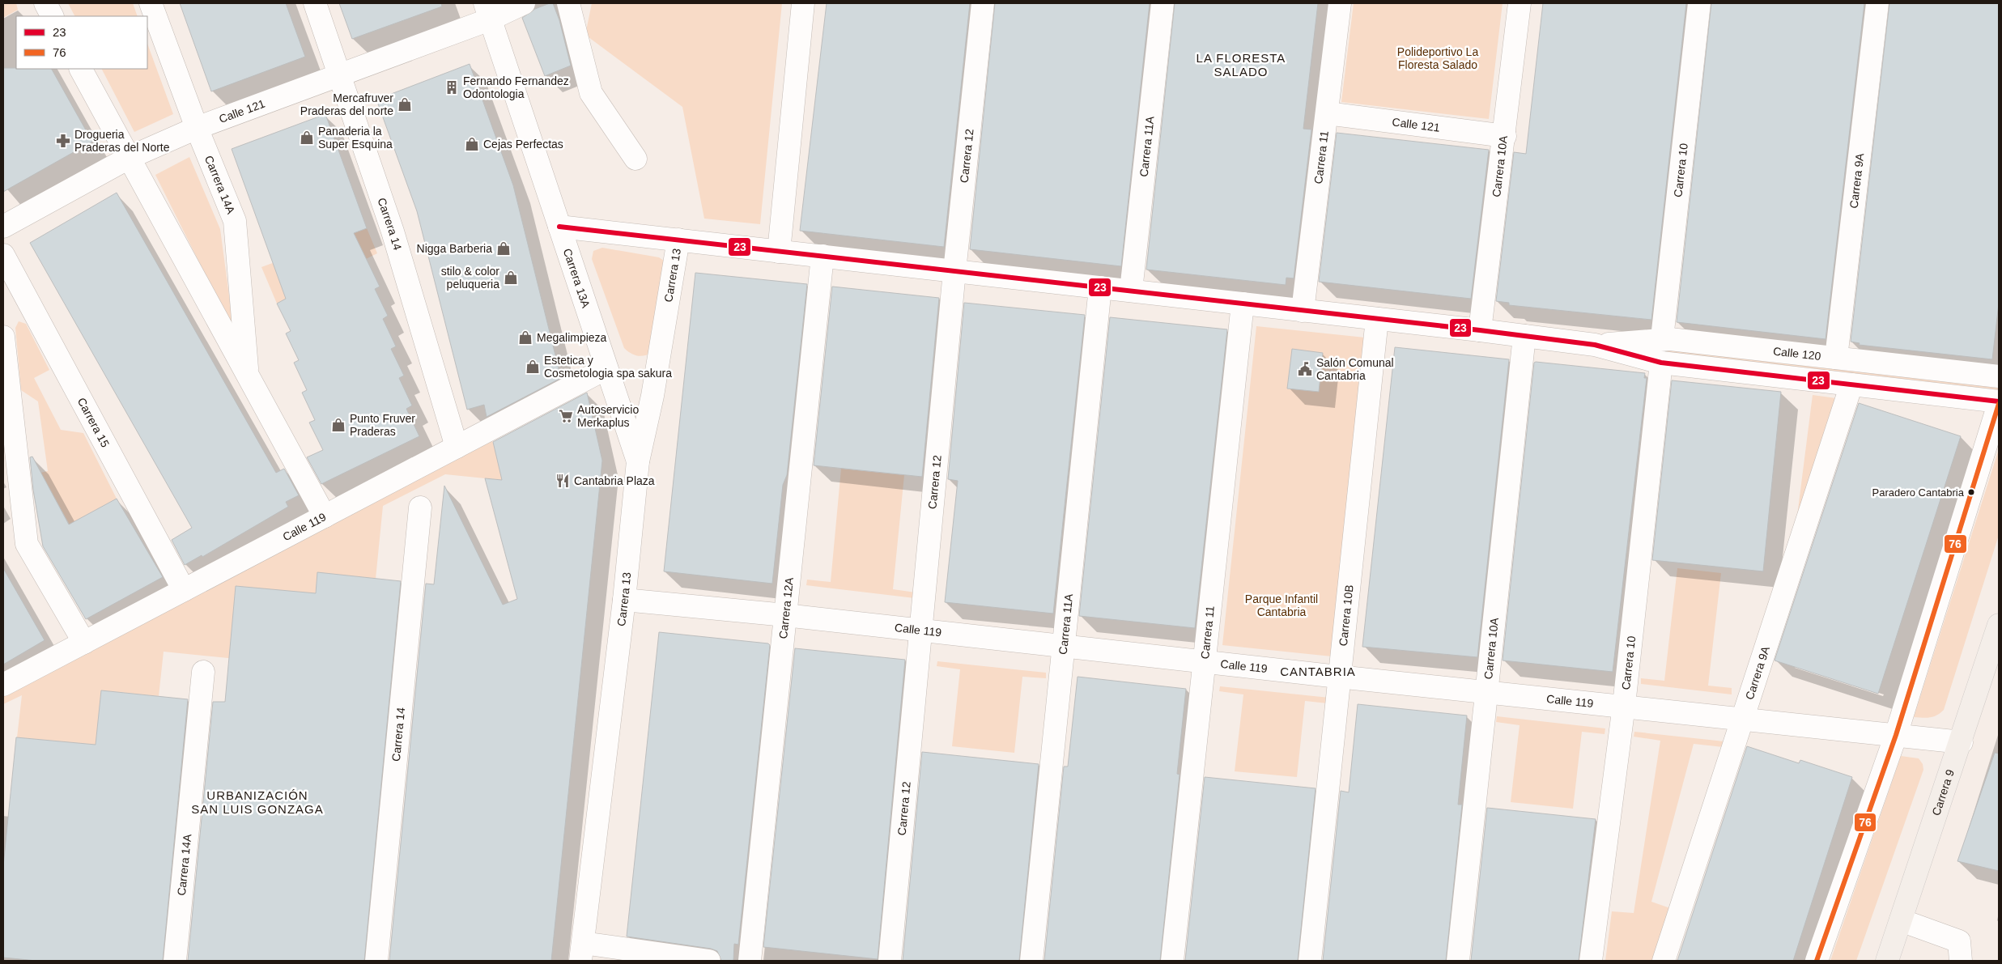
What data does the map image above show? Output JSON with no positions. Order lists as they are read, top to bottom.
{
  "streets": {
    "main road": ["Carrera 9"],
    "street": [
      "Calle 121",
      "Carrera 11A",
      "Carrera 12",
      "Carrera 11",
      "Carrera 10A",
      "Carrera 10",
      "Carrera 9A",
      "Carrera 14A",
      "Carrera 14",
      "Carrera 13",
      "Carrera 13A",
      "Calle 120",
      "Carrera 15",
      "Calle 119",
      "Carrera 12A",
      "Carrera 10B"
    ]
  },
  "crossings": [
    ["Calle 121", "Carrera 11"],
    ["Calle 121", "Carrera 10A"],
    ["Calle 121", "Carrera 14A"],
    ["Calle 121", "Carrera 14"],
    ["Calle 121", "Carrera 13A"],
    ["Carrera 11A", "Calle 120"],
    ["Carrera 11A", "Calle 119"],
    ["Carrera 12", "Calle 120"],
    ["Carrera 12", "Calle 119"],
    ["Carrera 11", "Calle 120"],
    ["Carrera 11", "Calle 119"],
    ["Carrera 10A", "Calle 120"],
    ["Carrera 10A", "Calle 119"],
    ["Carrera 10", "Calle 120"],
    ["Carrera 10", "Calle 119"],
    ["Carrera 9A", "Calle 120"],
    ["Carrera 9A", "Calle 119"],
    ["Carrera 14A", "Calle 119"],
    ["Carrera 14", "Calle 119"],
    ["Carrera 13", "Carrera 13A"],
    ["Carrera 13", "Calle 120"],
    ["Carrera 13", "Calle 119"],
    ["Carrera 13A", "Calle 120"],
    ["Carrera 13A", "Calle 119"],
    ["Calle 120", "Carrera 12A"],
    ["Calle 120", "Carrera 10B"],
    ["Carrera 15", "Calle 119"],
    ["Calle 119", "Carrera 12A"],
    ["Calle 119", "Carrera 10B"],
    ["Calle 119", "Carrera 9"]
  ],
  "districts": ["LA FLORESTA SALADO", "CANTABRIA", "URBANIZACIÓN SAN LUIS GONZAGA"],
  "parks": ["Polideportivo La Floresta Salado", "Parque Infantil Cantabria"],
  "places": {
    "building": ["Fernando Fernandez Odontologia"],
    "shop": [
      "Mercafruver Praderas del norte",
      "Panaderia la Super Esquina",
      "Cejas Perfectas",
      "Nigga Barberia",
      "stilo & color peluqueria",
      "Megalimpieza",
      "Estetica y Cosmetologia spa sakura",
      "Punto Fruver Praderas"
    ],
    "pharmacy": ["Drogueria Praderas del Norte"],
    "public building": ["Salón Comunal Cantabria"],
    "supermarket": ["Autoservicio Merkaplus"],
    "restaurant": ["Cantabria Plaza"],
    "other": ["Paradero Cantabria"]
  },
  "lines": ["transit line 23", "transit line 76"],
  "legend": ["23", "76"]
}
